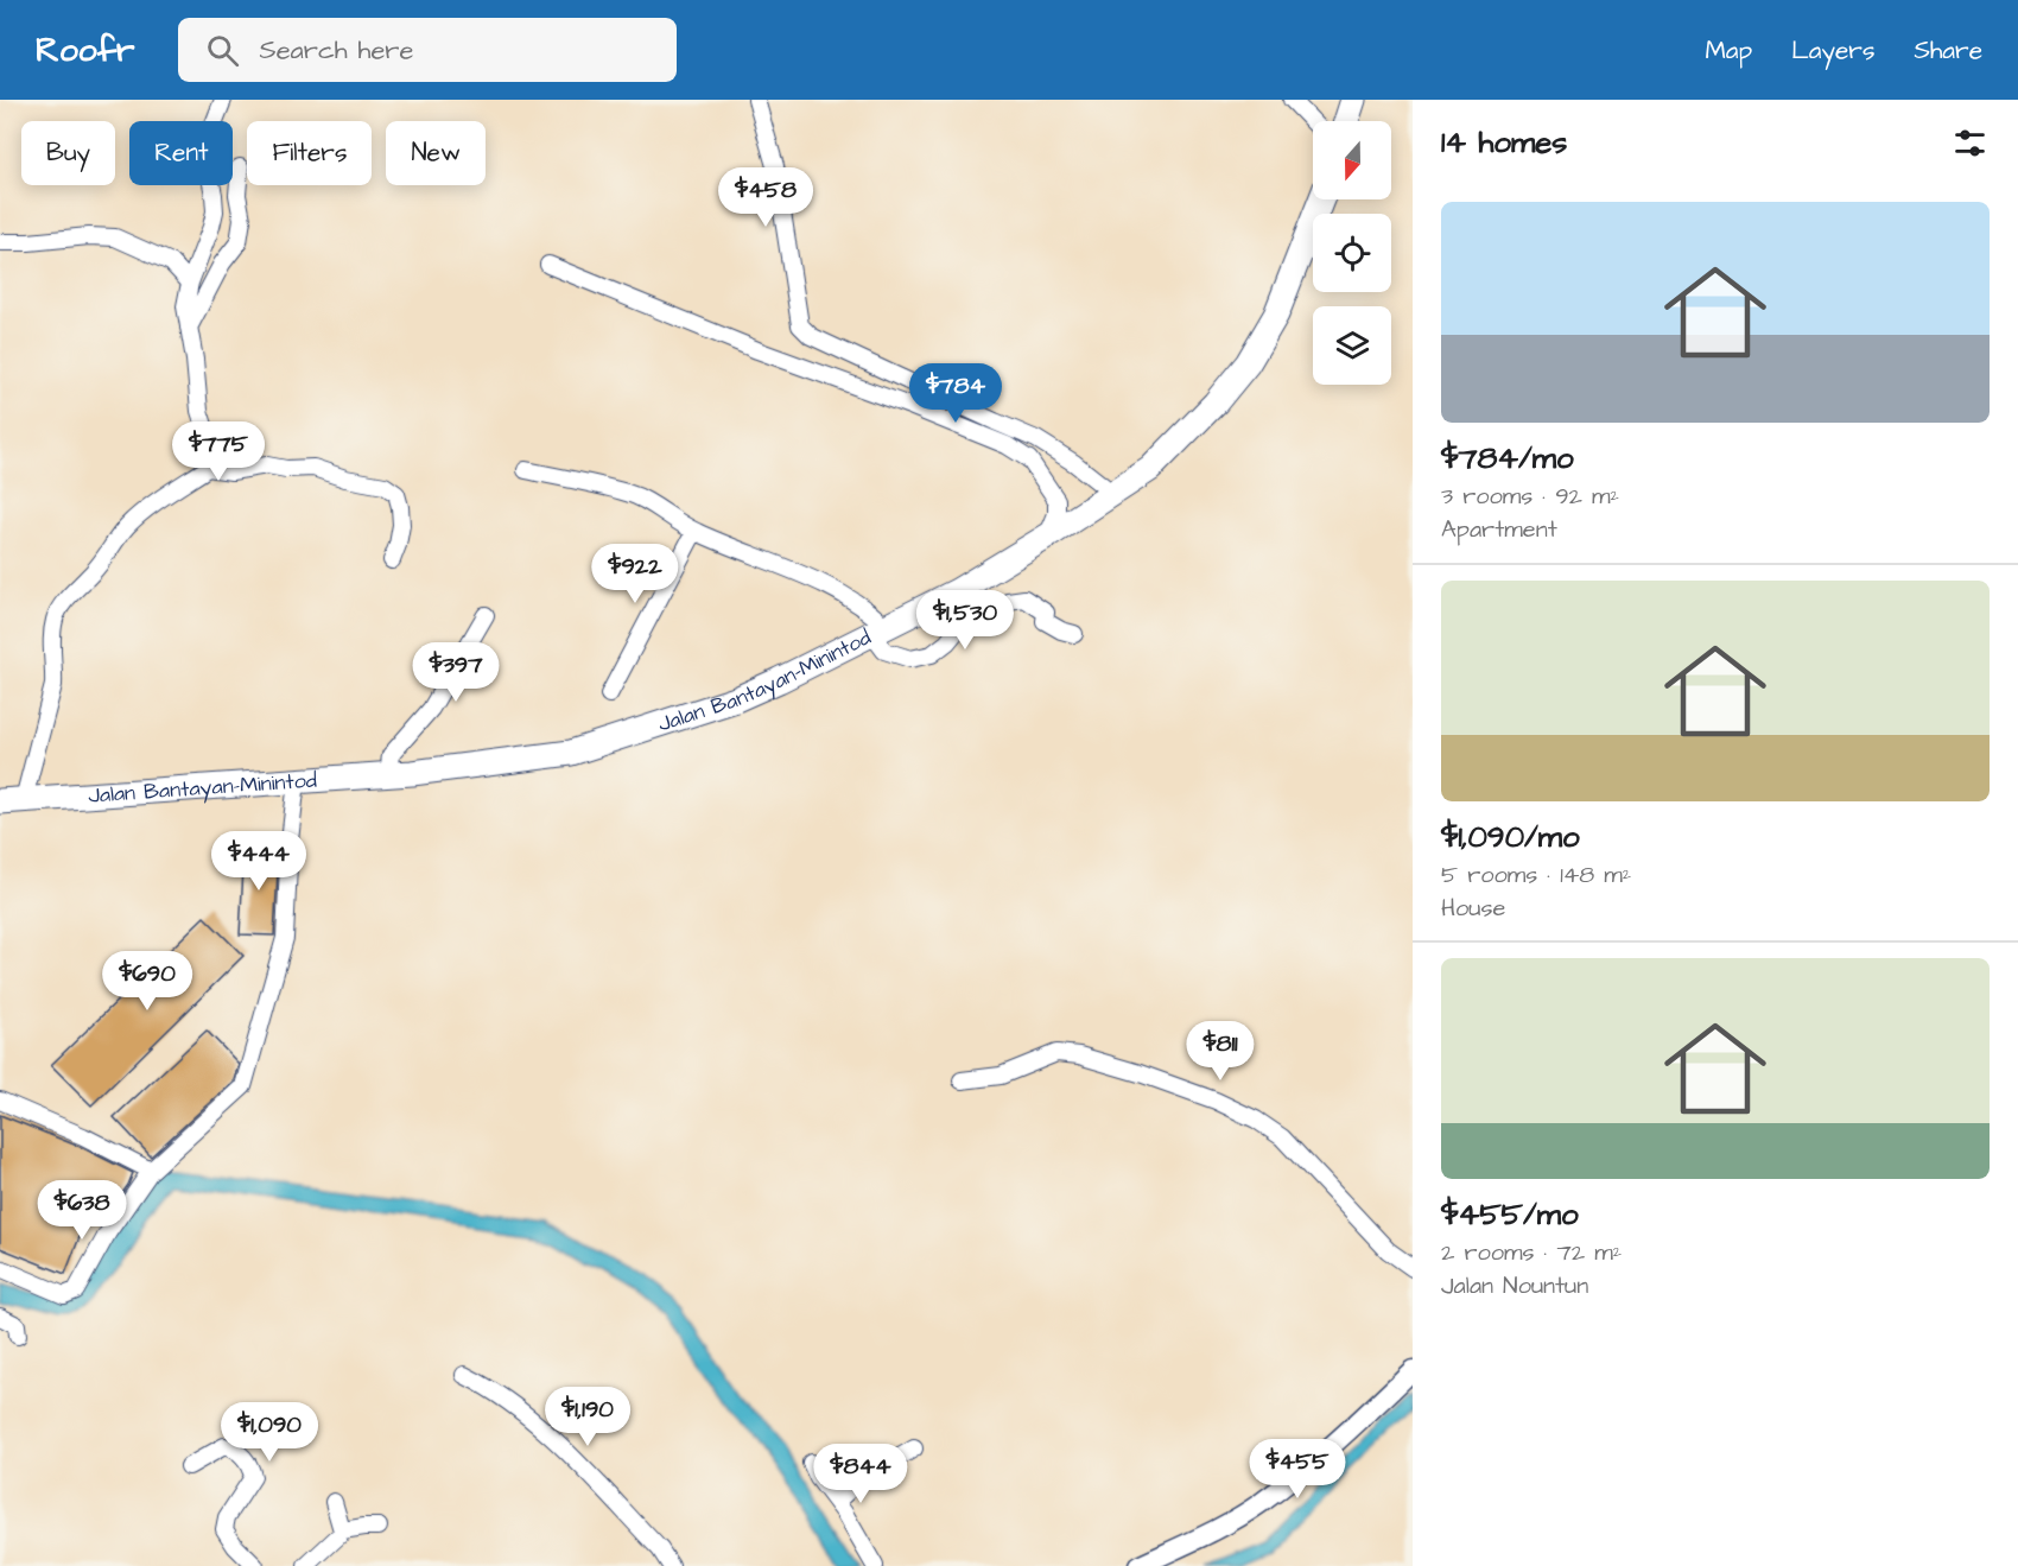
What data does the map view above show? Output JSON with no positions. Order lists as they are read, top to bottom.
{
  "streets": {
    "main road": ["Jalan Bantayan-Minintod"]
  },
  "north": "bottom",
  "page": {
    "header": "Roofr",
    "search": "Search here",
    "nav": ["Map", "Layers", "Share"],
    "heading": "14 homes",
    "chip": [
      "Buy",
      "Rent",
      "Filters",
      "New"
    ],
    "price": [
      "$458",
      "$784",
      "$775",
      "$922",
      "$1,530",
      "$397",
      "$444",
      "$690",
      "$811",
      "$638",
      "$1,190",
      "$1,090",
      "$455",
      "$844"
    ],
    "list": [
      {
        "name": "$784/mo",
        "note": "3 rooms · 92 m² · Apartment"
      },
      {
        "name": "$1,090/mo",
        "note": "5 rooms · 148 m² · House"
      },
      {
        "name": "$455/mo",
        "note": "2 rooms · 72 m² · Jalan Nountun"
      }
    ]
  }
}
